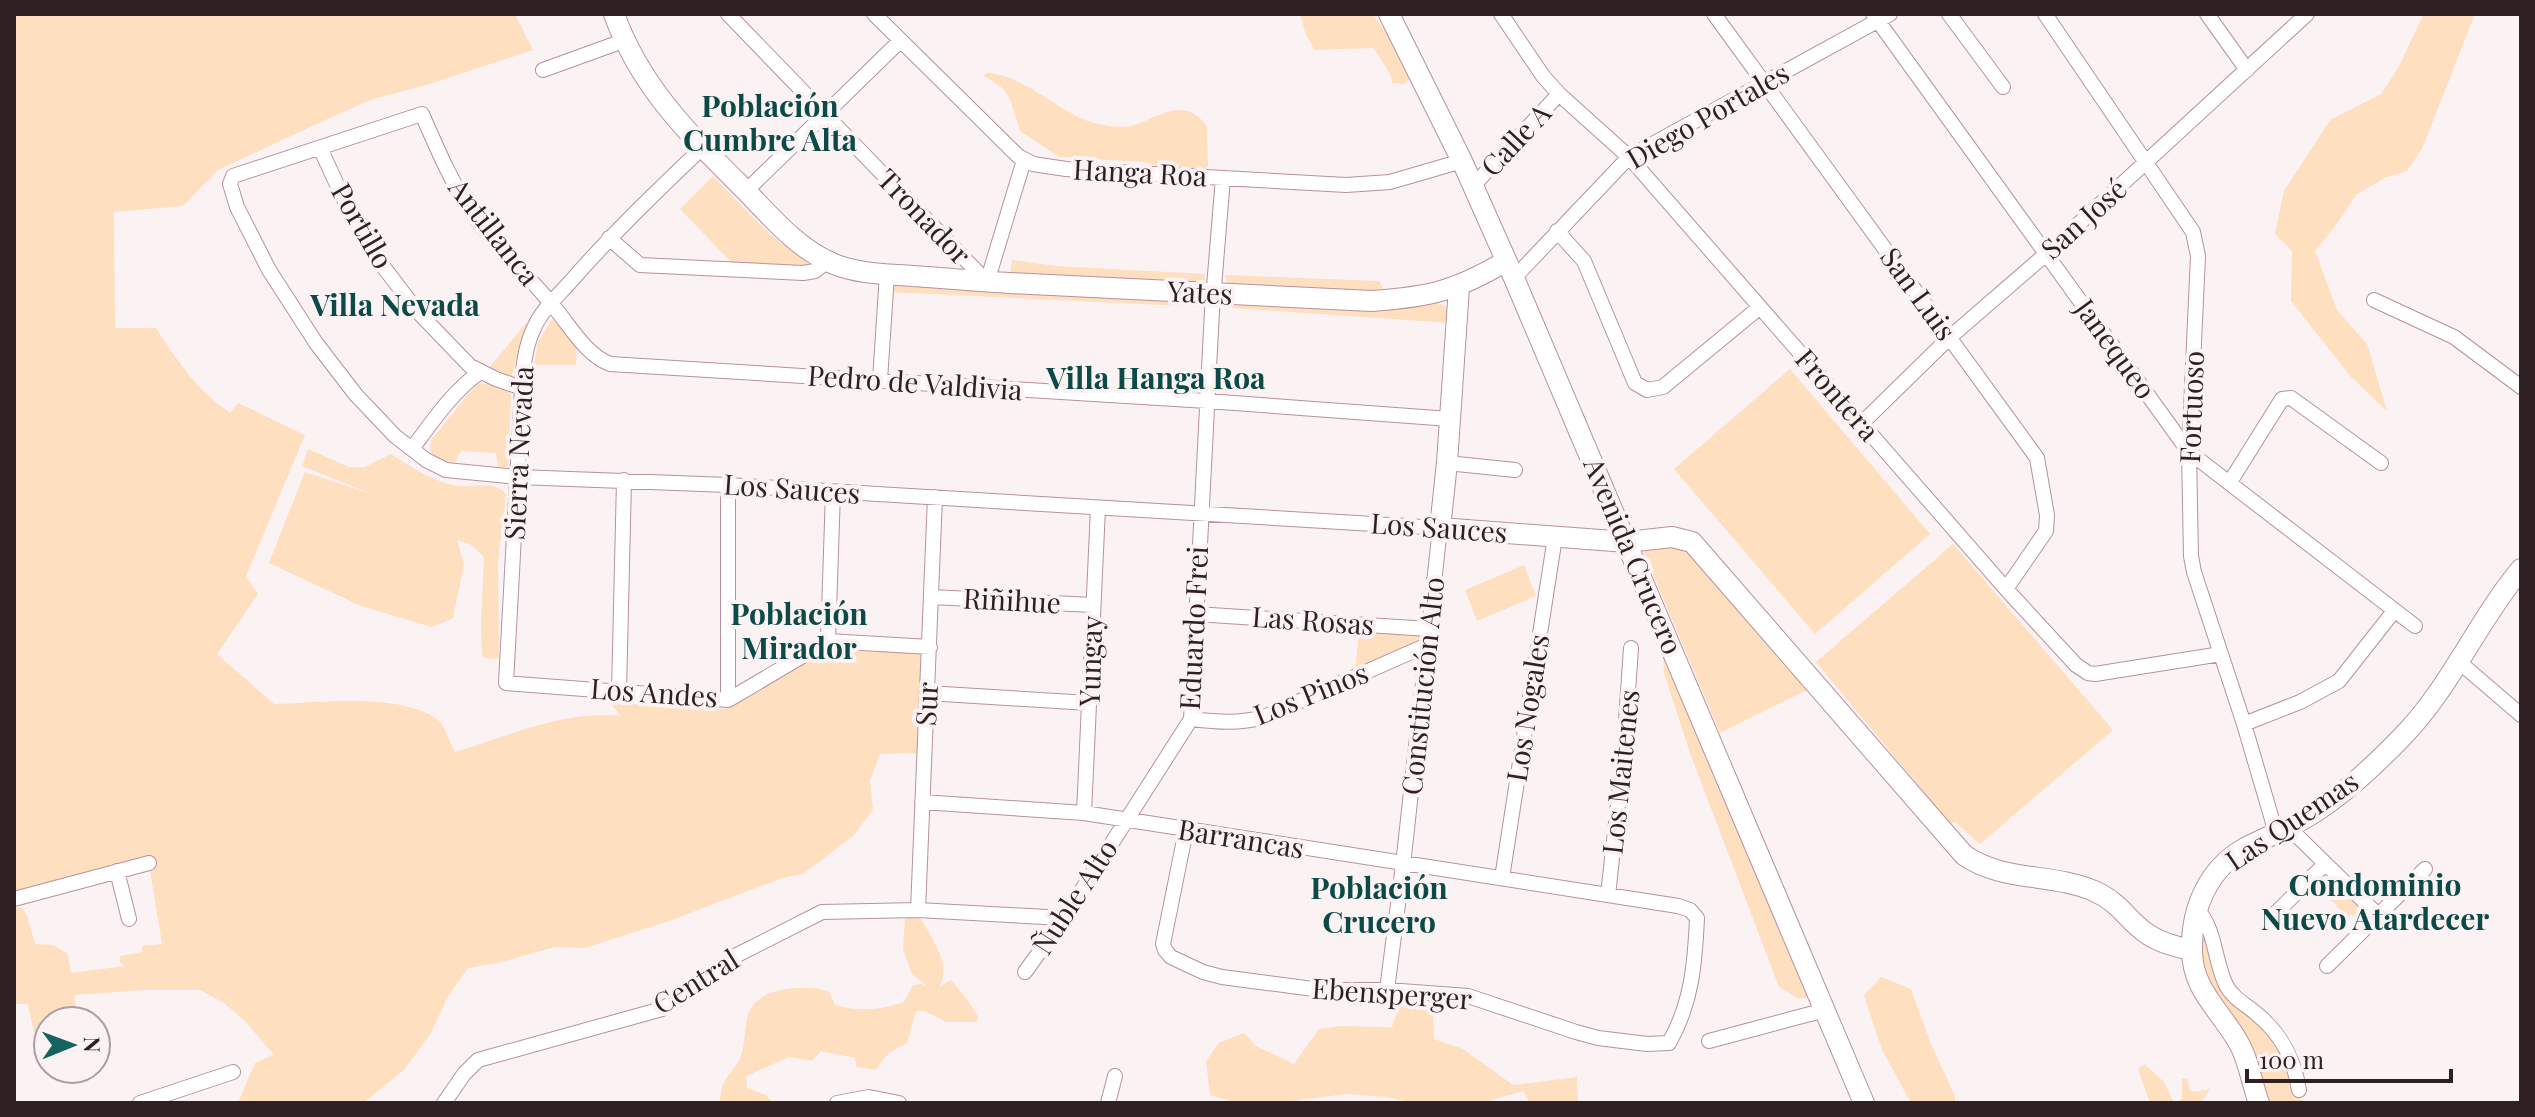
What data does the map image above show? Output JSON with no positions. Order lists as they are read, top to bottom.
{
  "streets": {
    "main road": [
      "Yates",
      "Los Sauces",
      "Avenida Crucero",
      "Constitución Alto",
      "Las Quemas"
    ],
    "street": [
      "Diego Portales",
      "Calle A",
      "Hanga Roa",
      "Tronador",
      "San José",
      "Portillo",
      "Antillanca",
      "San Luis",
      "Janequeo",
      "Pedro de Valdivia",
      "Frontera",
      "Fortuoso",
      "Sierra Nevada",
      "Riñihue",
      "Las Rosas",
      "Eduardo Frei",
      "Yungay",
      "Los Andes",
      "Los Pinos",
      "Sur",
      "Los Nogales",
      "Los Maitenes",
      "Barrancas",
      "Ñuble Alto",
      "Central",
      "Ebensperger"
    ]
  },
  "crossings": [
    ["Diego Portales", "Yates"],
    ["Diego Portales", "San Luis"],
    ["Diego Portales", "Janequeo"],
    ["Diego Portales", "Frontera"],
    ["Diego Portales", "Avenida Crucero"],
    ["Calle A", "Frontera"],
    ["Calle A", "Avenida Crucero"],
    ["Hanga Roa", "Avenida Crucero"],
    ["Hanga Roa", "Eduardo Frei"],
    ["Tronador", "Yates"],
    ["San José", "San Luis"],
    ["San José", "Janequeo"],
    ["San José", "Frontera"],
    ["San José", "Fortuoso"],
    ["Portillo", "Antillanca"],
    ["Portillo", "Sierra Nevada"],
    ["Portillo", "Los Sauces"],
    ["Antillanca", "Pedro de Valdivia"],
    ["Antillanca", "Sierra Nevada"],
    ["Antillanca", "Los Sauces"],
    ["Yates", "Sierra Nevada"],
    ["Yates", "Avenida Crucero"],
    ["Yates", "Eduardo Frei"],
    ["Yates", "Constitución Alto"],
    ["San Luis", "Frontera"],
    ["Janequeo", "Fortuoso"],
    ["Pedro de Valdivia", "Sierra Nevada"],
    ["Pedro de Valdivia", "Eduardo Frei"],
    ["Pedro de Valdivia", "Constitución Alto"],
    ["Frontera", "Fortuoso"],
    ["Fortuoso", "Las Quemas"],
    ["Sierra Nevada", "Los Sauces"],
    ["Sierra Nevada", "Los Andes"],
    ["Los Sauces", "Avenida Crucero"],
    ["Los Sauces", "Eduardo Frei"],
    ["Los Sauces", "Yungay"],
    ["Los Sauces", "Constitución Alto"],
    ["Los Sauces", "Sur"],
    ["Los Sauces", "Los Nogales"],
    ["Los Sauces", "Las Quemas"],
    ["Riñihue", "Yungay"],
    ["Riñihue", "Sur"],
    ["Las Rosas", "Eduardo Frei"],
    ["Las Rosas", "Constitución Alto"],
    ["Eduardo Frei", "Los Pinos"],
    ["Eduardo Frei", "Barrancas"],
    ["Eduardo Frei", "Ñuble Alto"],
    ["Yungay", "Barrancas"],
    ["Constitución Alto", "Los Pinos"],
    ["Constitución Alto", "Barrancas"],
    ["Constitución Alto", "Ebensperger"],
    ["Sur", "Barrancas"],
    ["Sur", "Central"],
    ["Los Nogales", "Barrancas"],
    ["Los Maitenes", "Barrancas"],
    ["Barrancas", "Ñuble Alto"],
    ["Barrancas", "Ebensperger"],
    ["Ñuble Alto", "Central"]
  ],
  "districts": [
    "Población Cumbre Alta",
    "Villa Nevada",
    "Villa Hanga Roa",
    "Población Mirador",
    "Condominio Nuevo Atardecer",
    "Población Crucero"
  ],
  "scale_bar": "100 m",
  "north": "right"
}
